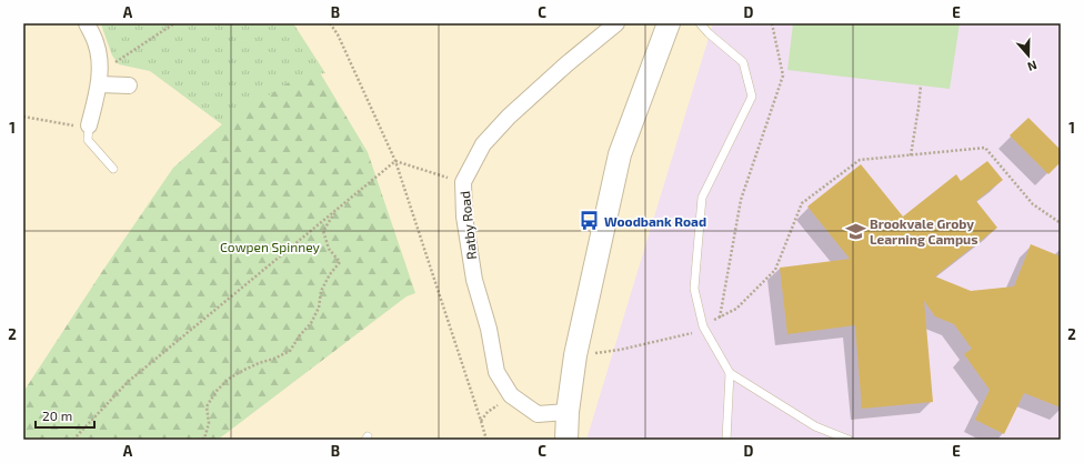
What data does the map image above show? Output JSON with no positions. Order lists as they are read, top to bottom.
{
  "streets": {
    "street": ["Ratby Road"]
  },
  "parks": ["Cowpen Spinney"],
  "places": {
    "bus stop": ["Woodbank Road"],
    "school or university": ["Brookvale Groby Learning Campus"]
  },
  "scale_bar": "20 m",
  "north": "bottom",
  "grid": {
    "columns": [
      "A",
      "B",
      "C",
      "D",
      "E"
    ],
    "rows": ["1", "2"]
  }
}
